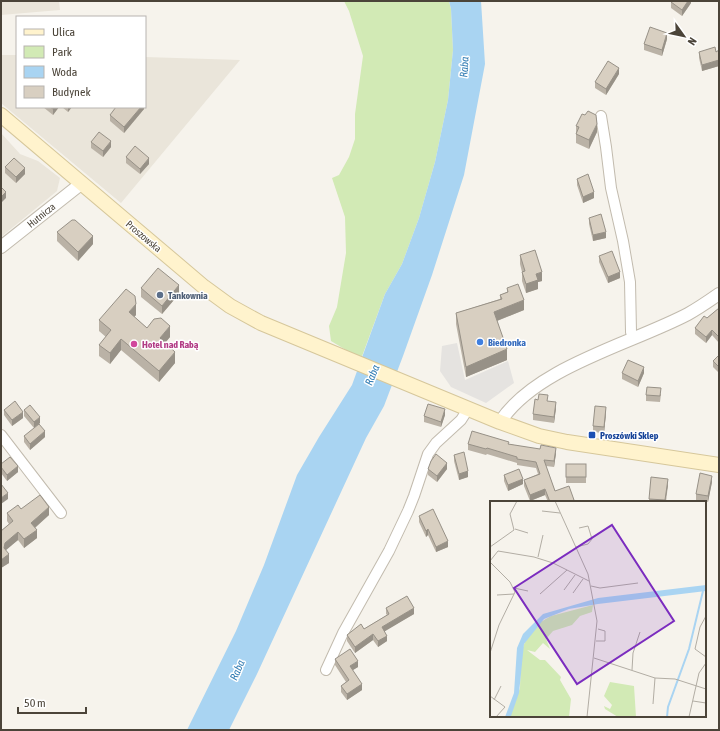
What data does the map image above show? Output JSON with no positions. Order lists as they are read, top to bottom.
{
  "streets": {
    "main road": ["Proszowska"],
    "street": ["Hutnicza"]
  },
  "crossings": [
    ["Hutnicza", "Proszowska"]
  ],
  "water": ["Raba"],
  "places": {
    "other": ["Tankownia", "Biedronka", "Hotel nad Rabą"],
    "transit": ["Proszówki Sklep"]
  },
  "legend": [
    "Ulica",
    "Park",
    "Woda",
    "Budynek"
  ],
  "scale_bar": "50 m",
  "north": "bottom right"
}
